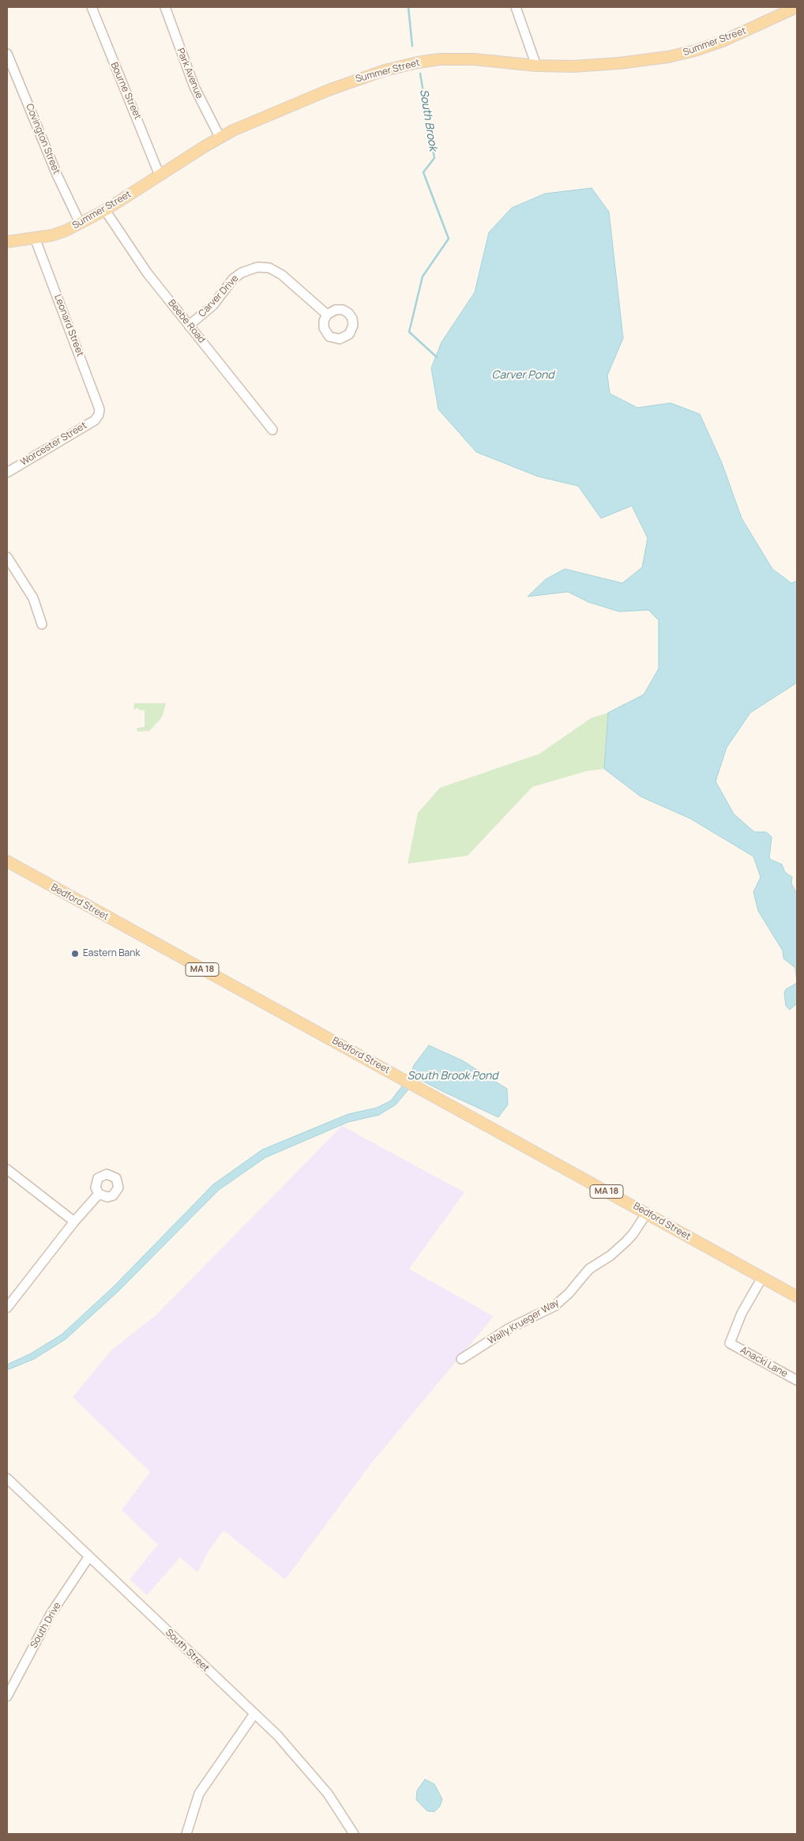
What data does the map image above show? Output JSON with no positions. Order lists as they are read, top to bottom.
{
  "streets": {
    "main road": ["Summer Street", "Bedford Street", "MA 18"],
    "street": [
      "Park Avenue",
      "Bourne Street",
      "Covington Street",
      "Carver Drive",
      "Beebe Road",
      "Leonard Street",
      "Worcester Street",
      "Wally Krueger Way",
      "Anacki Lane",
      "South Drive",
      "South Street"
    ]
  },
  "crossings": [
    ["Summer Street", "Park Avenue"],
    ["Summer Street", "Bourne Street"],
    ["Summer Street", "Covington Street"],
    ["Summer Street", "Beebe Road"],
    ["Summer Street", "Leonard Street"],
    ["Carver Drive", "Beebe Road"],
    ["Leonard Street", "Worcester Street"],
    ["Bedford Street", "Wally Krueger Way"],
    ["Bedford Street", "Anacki Lane"],
    ["South Drive", "South Street"]
  ],
  "water": ["South Brook", "Carver Pond", "South Brook Pond"],
  "places": ["Eastern Bank"]
}
